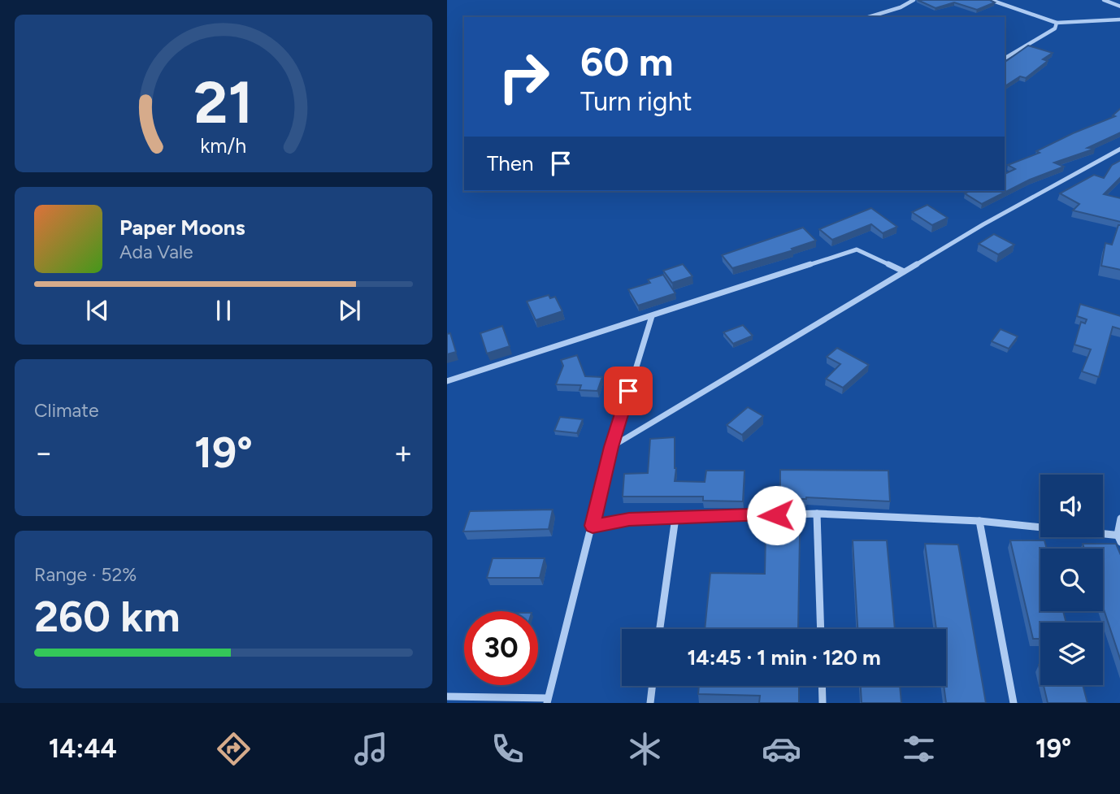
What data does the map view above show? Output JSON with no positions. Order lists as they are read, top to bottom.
{
  "page": {
    "turn": ["60 m", "Turn right"],
    "then": "Then",
    "song": ["Paper Moons", "Ada Vale"],
    "tile": [
      "Climate",
      ["Range · 52%", "260 km"]
    ],
    "heat": ["−", "19°", "+"],
    "limit": "30",
    "trip": "14:45 · 1 min · 120 m",
    "tabs": ["14:44", "19°"],
    "gauge": ["21", "km/h"]
  }
}
